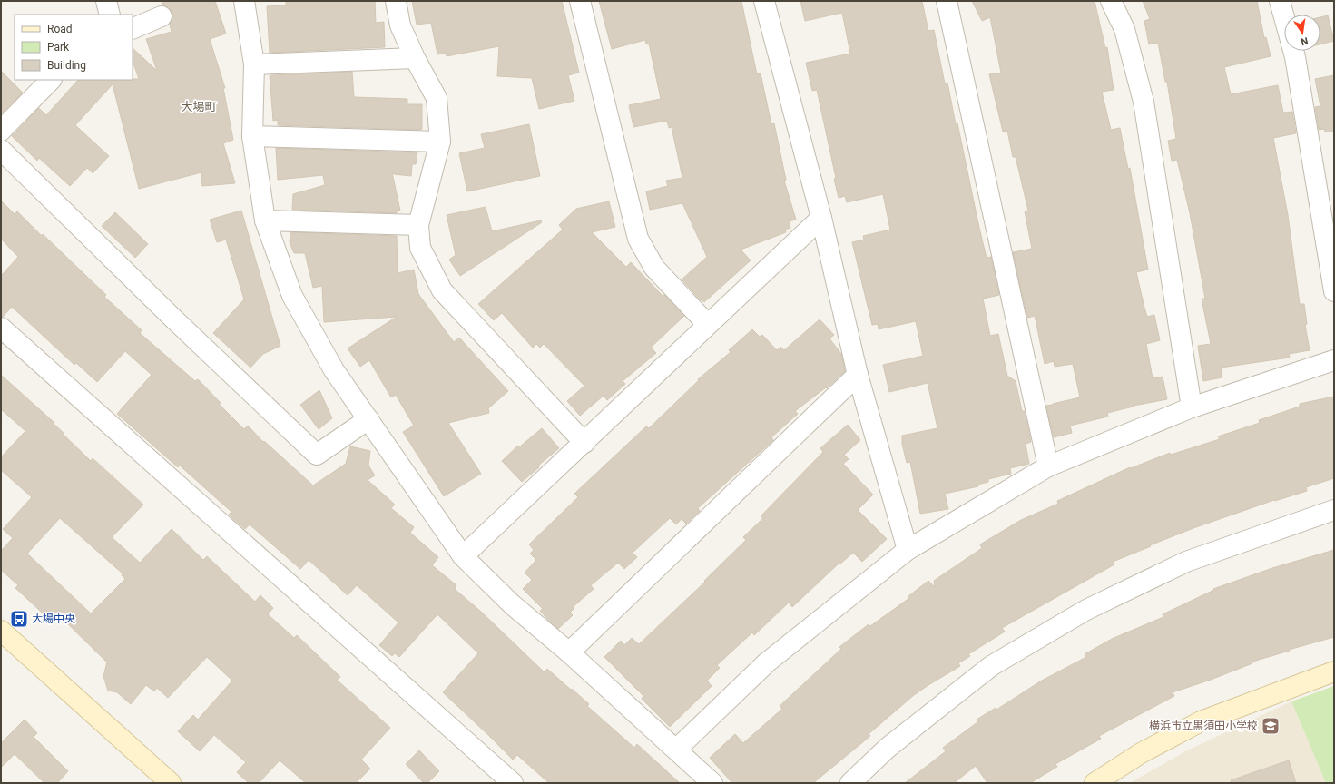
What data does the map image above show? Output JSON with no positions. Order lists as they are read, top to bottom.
{
  "districts": ["大場町"],
  "places": {
    "bus stop": ["大場中央"],
    "school or university": ["横浜市立黒須田小学校"]
  },
  "legend": ["Road", "Park", "Building"],
  "north": "bottom"
}
